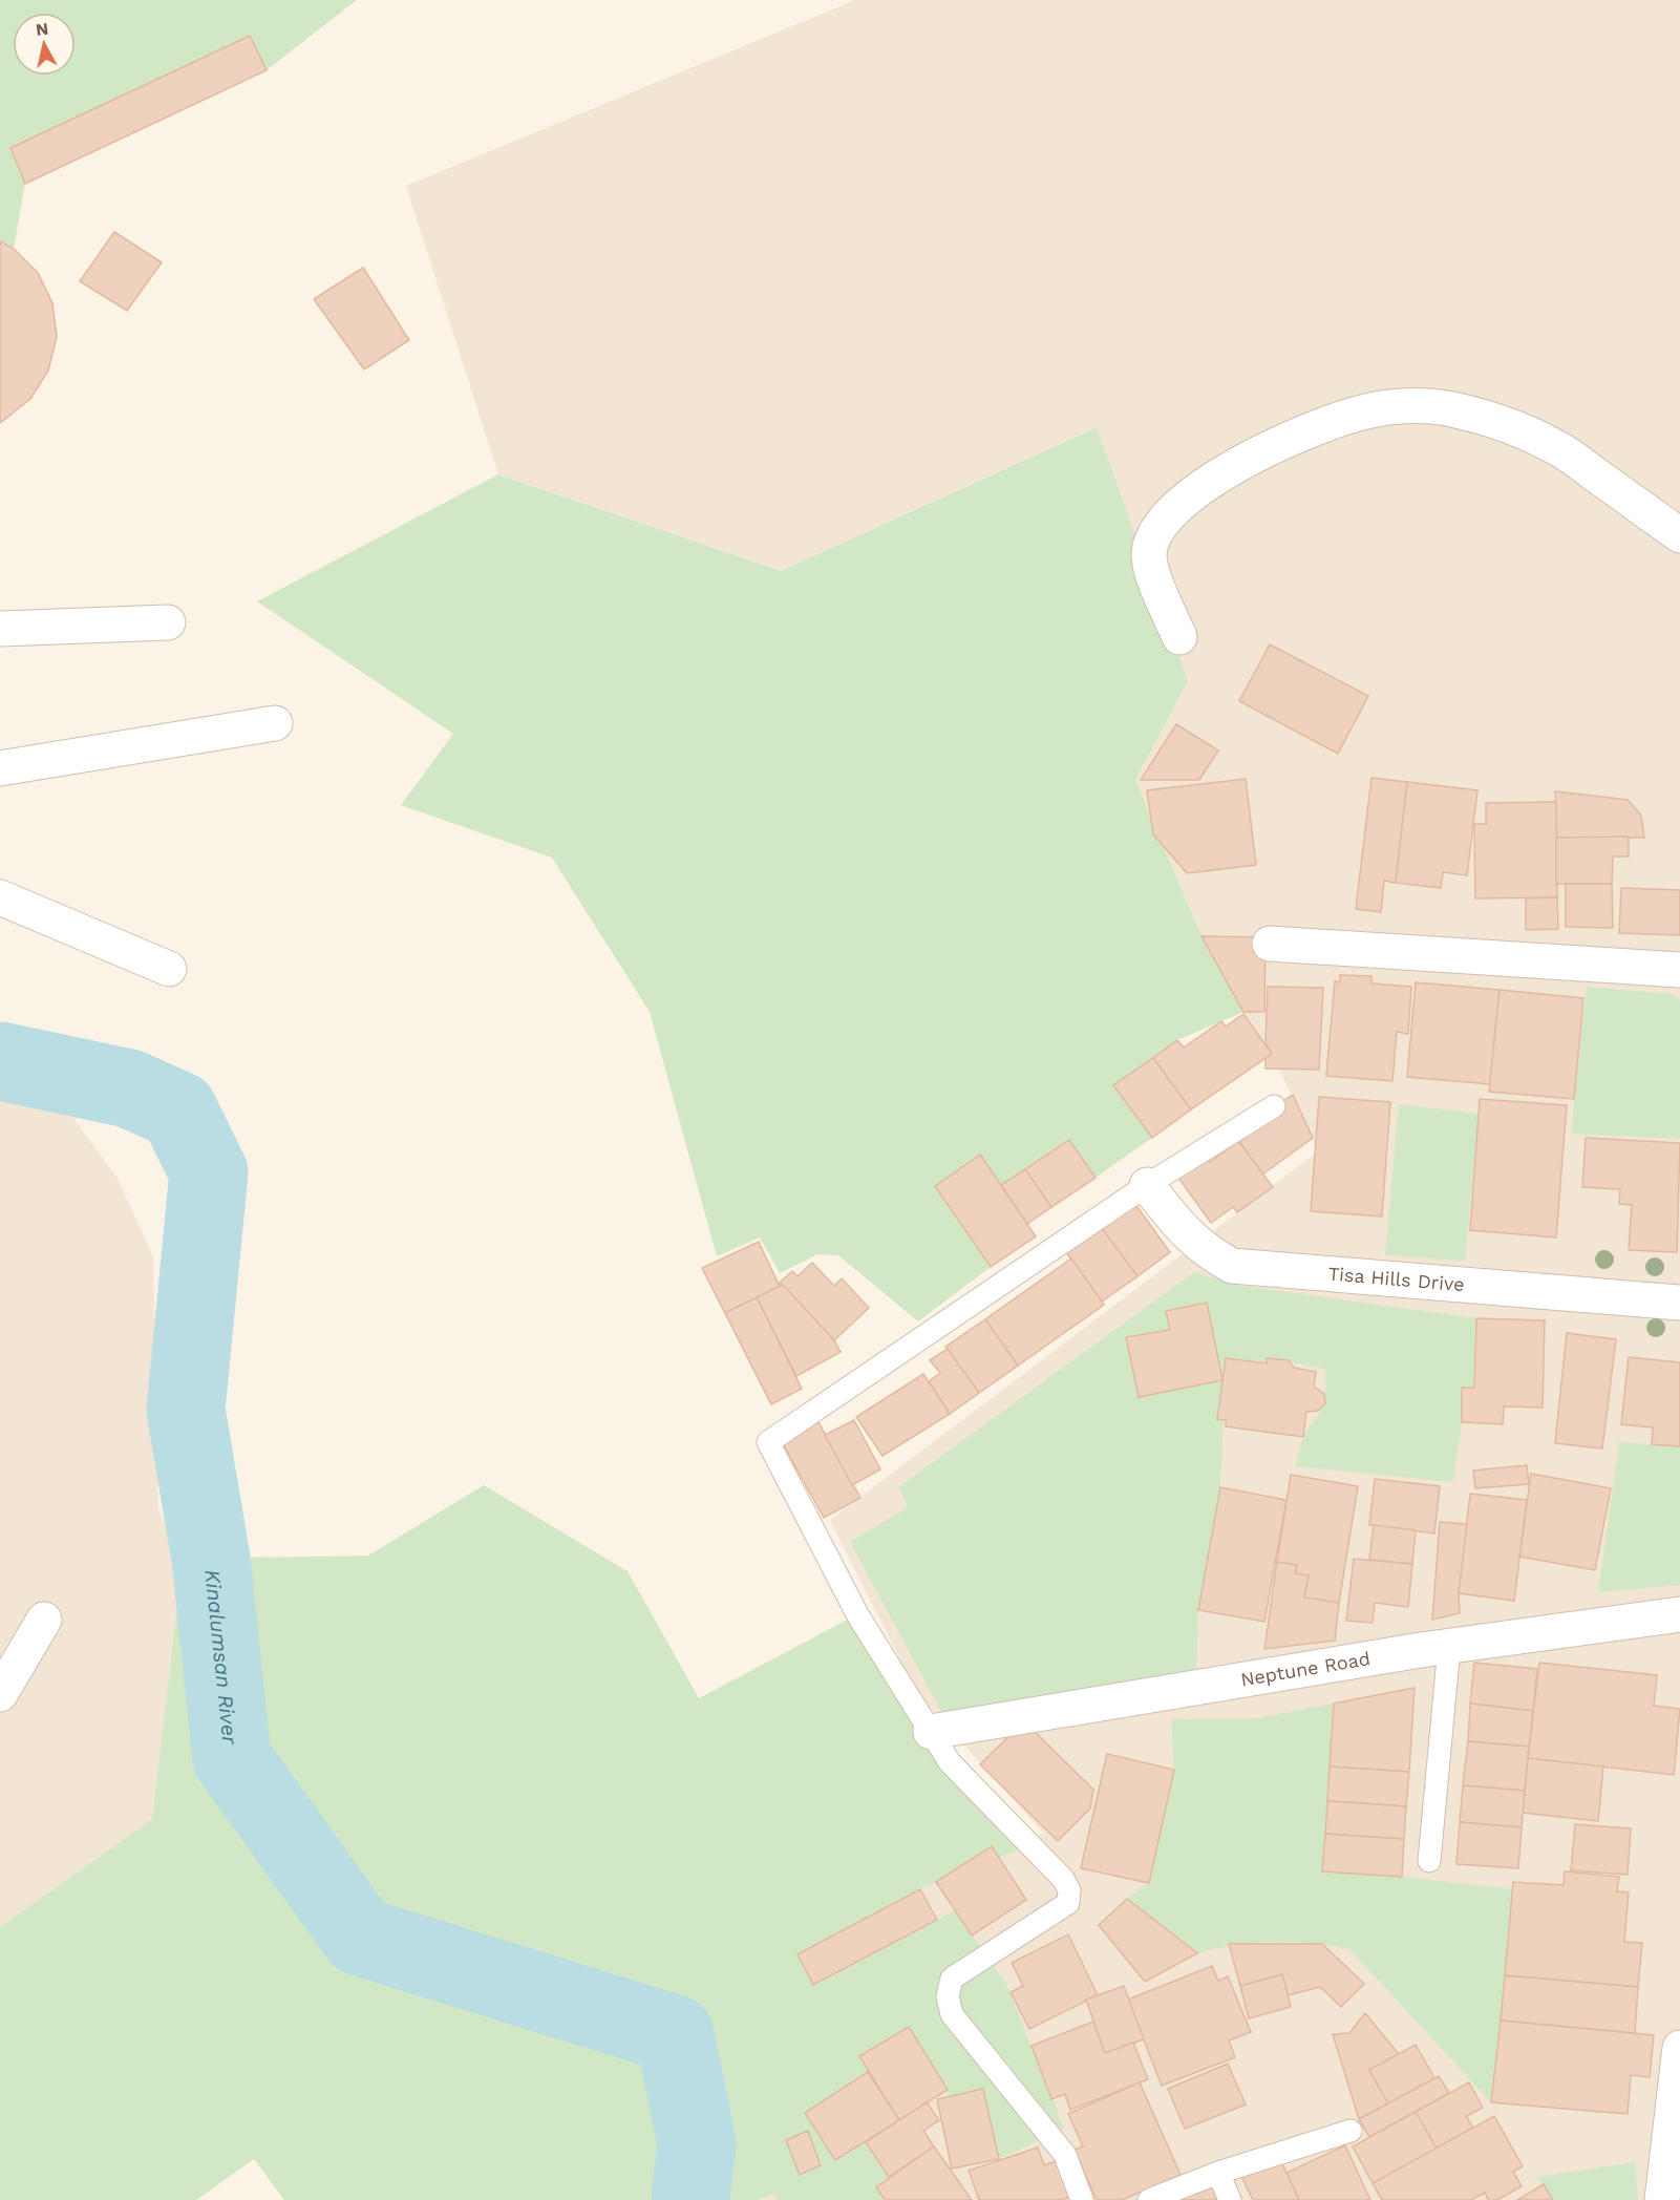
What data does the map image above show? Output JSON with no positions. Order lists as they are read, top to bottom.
{
  "streets": {
    "street": ["Tisa Hills Drive", "Neptune Road"]
  },
  "water": ["Kinalumsan River"],
  "north": "top"
}
